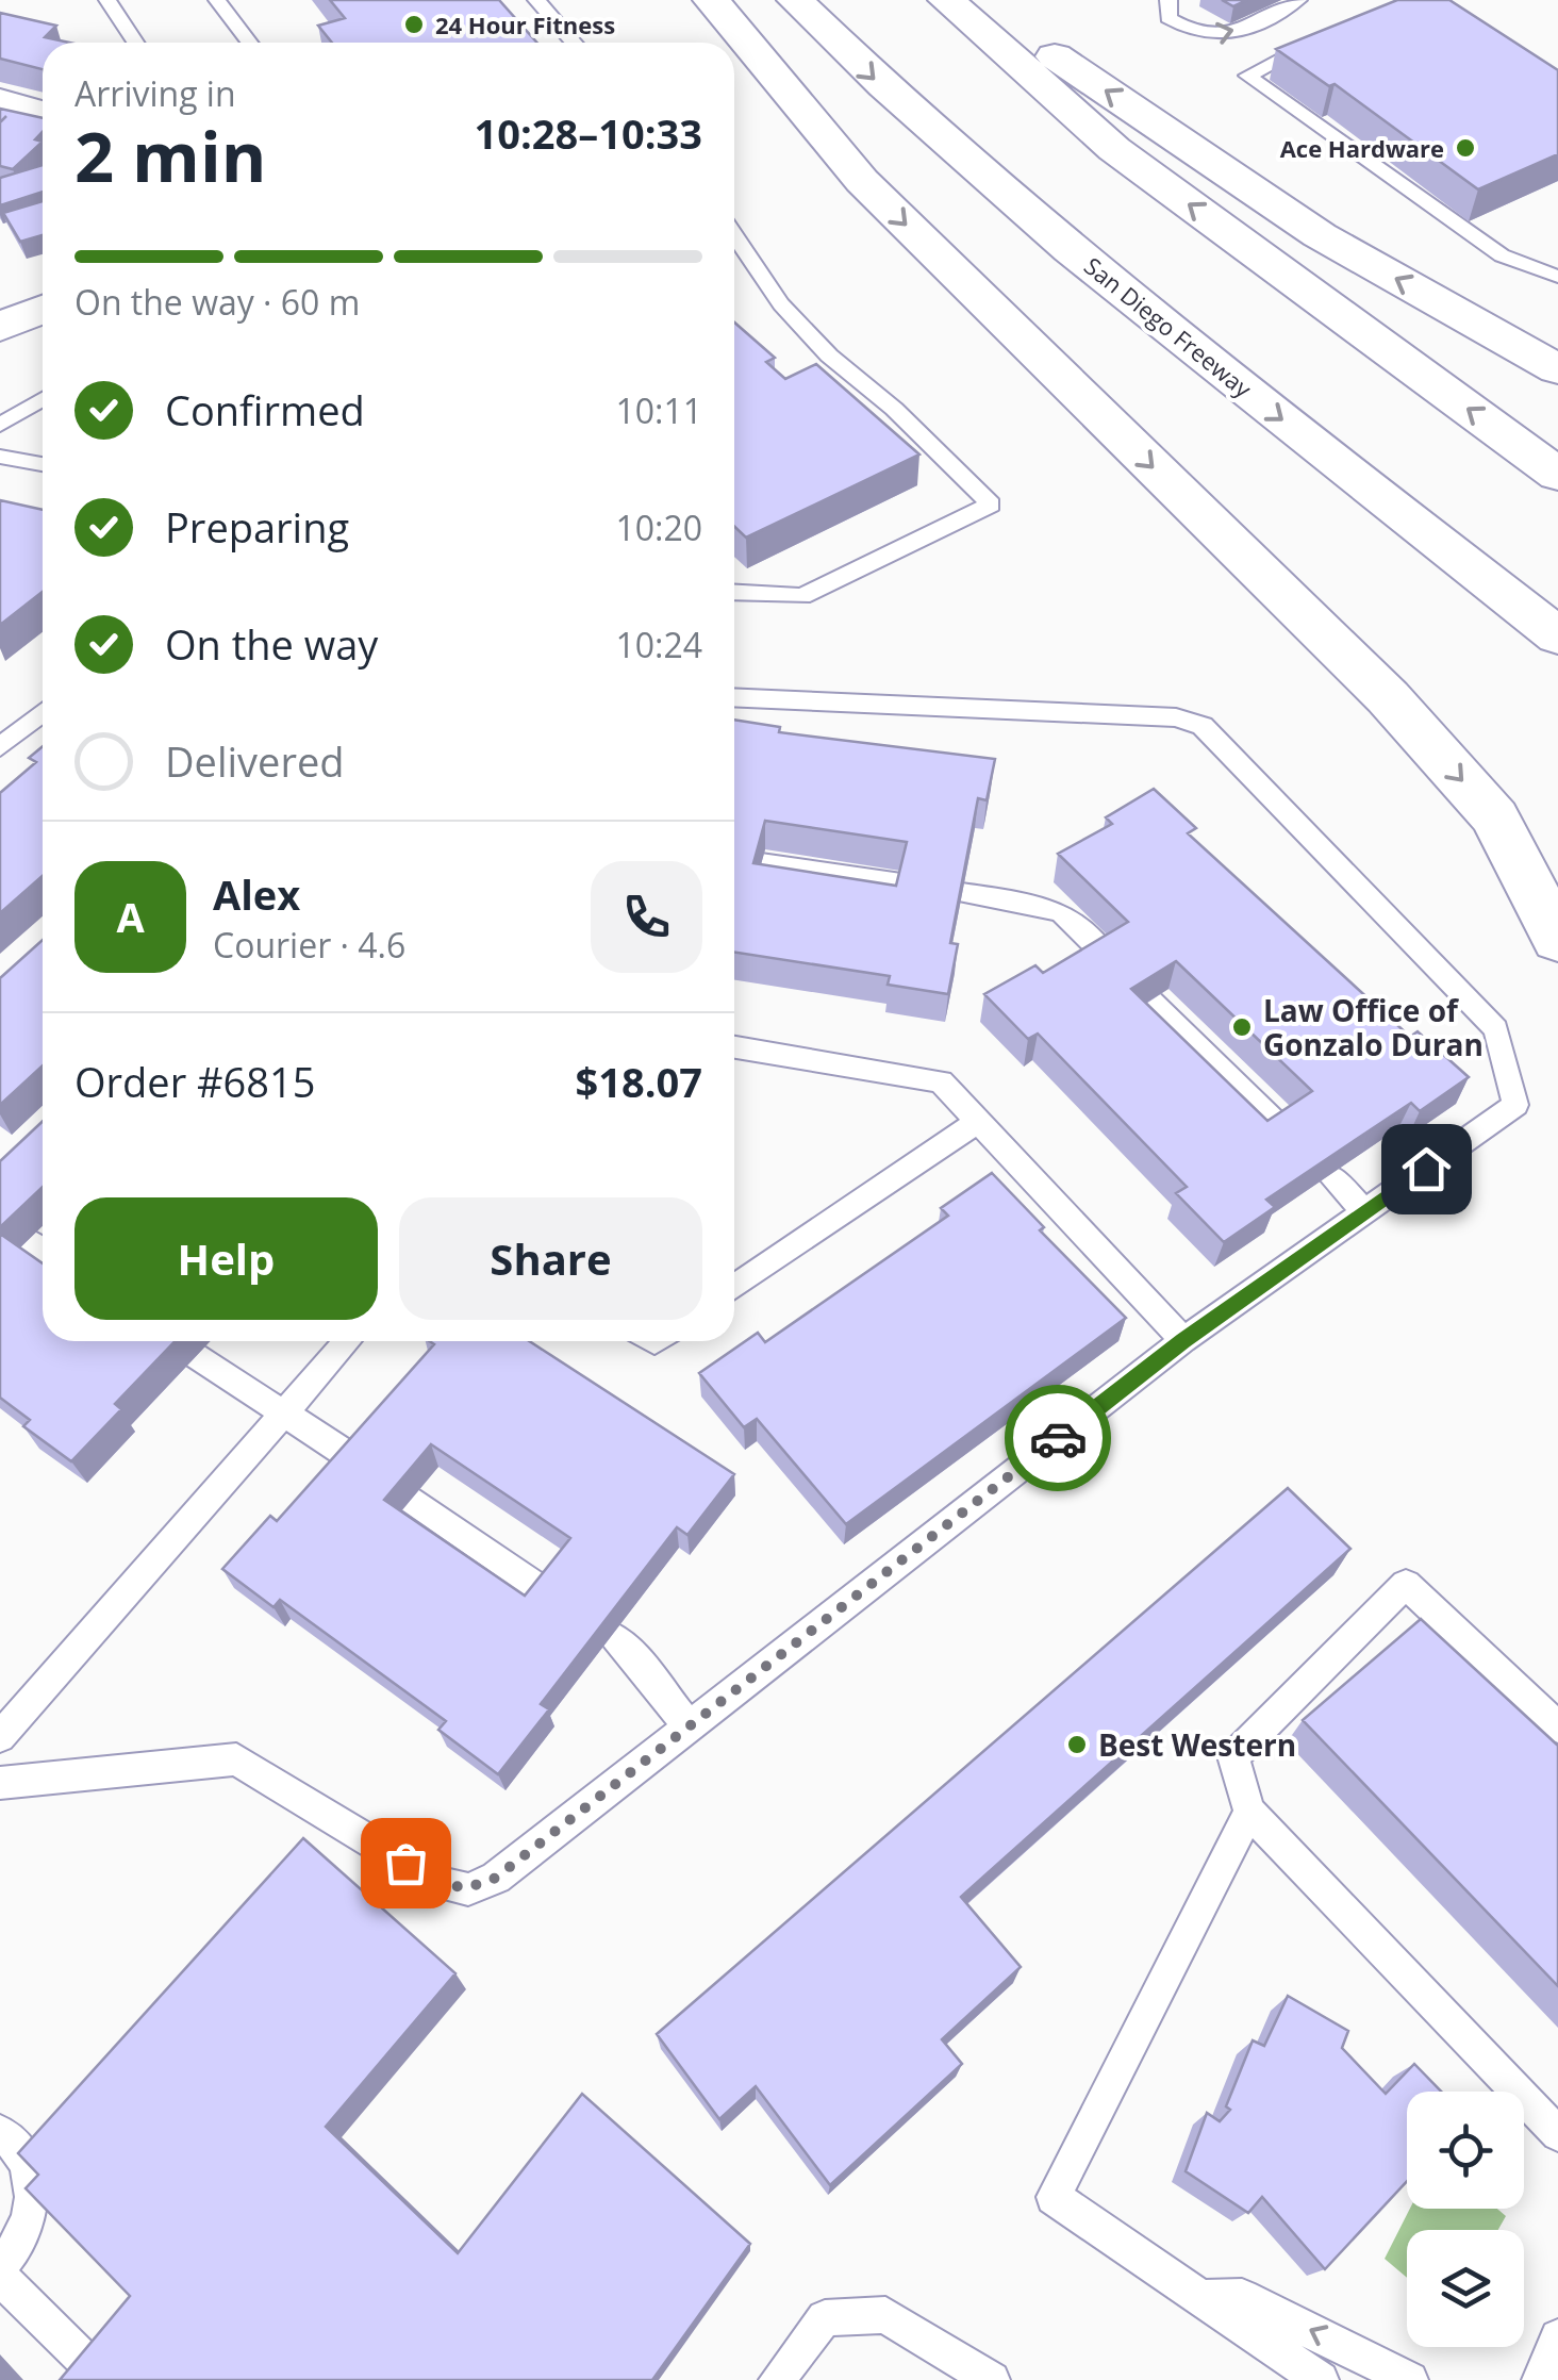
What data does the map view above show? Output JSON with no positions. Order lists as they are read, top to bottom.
{
  "streets": {
    "main road": ["San Diego Freeway"]
  },
  "places": [
    "24 Hour Fitness",
    "Ace Hardware",
    "Law Office of Gonzalo Duran",
    "Best Western"
  ],
  "page": {
    "heading": ["2 min", "Arriving in", "10:28–10:33"],
    "panel": [
      "Alex",
      "Courier · 4.6",
      "Order #6815",
      "$18.07"
    ],
    "bar": "On the way · 60 m",
    "list": [
      ["Confirmed", "10:11"],
      ["Preparing", "10:20"],
      ["On the way", "10:24"],
      "Delivered"
    ],
    "round": "A",
    "buttons": ["Help", "Share"]
  }
}
